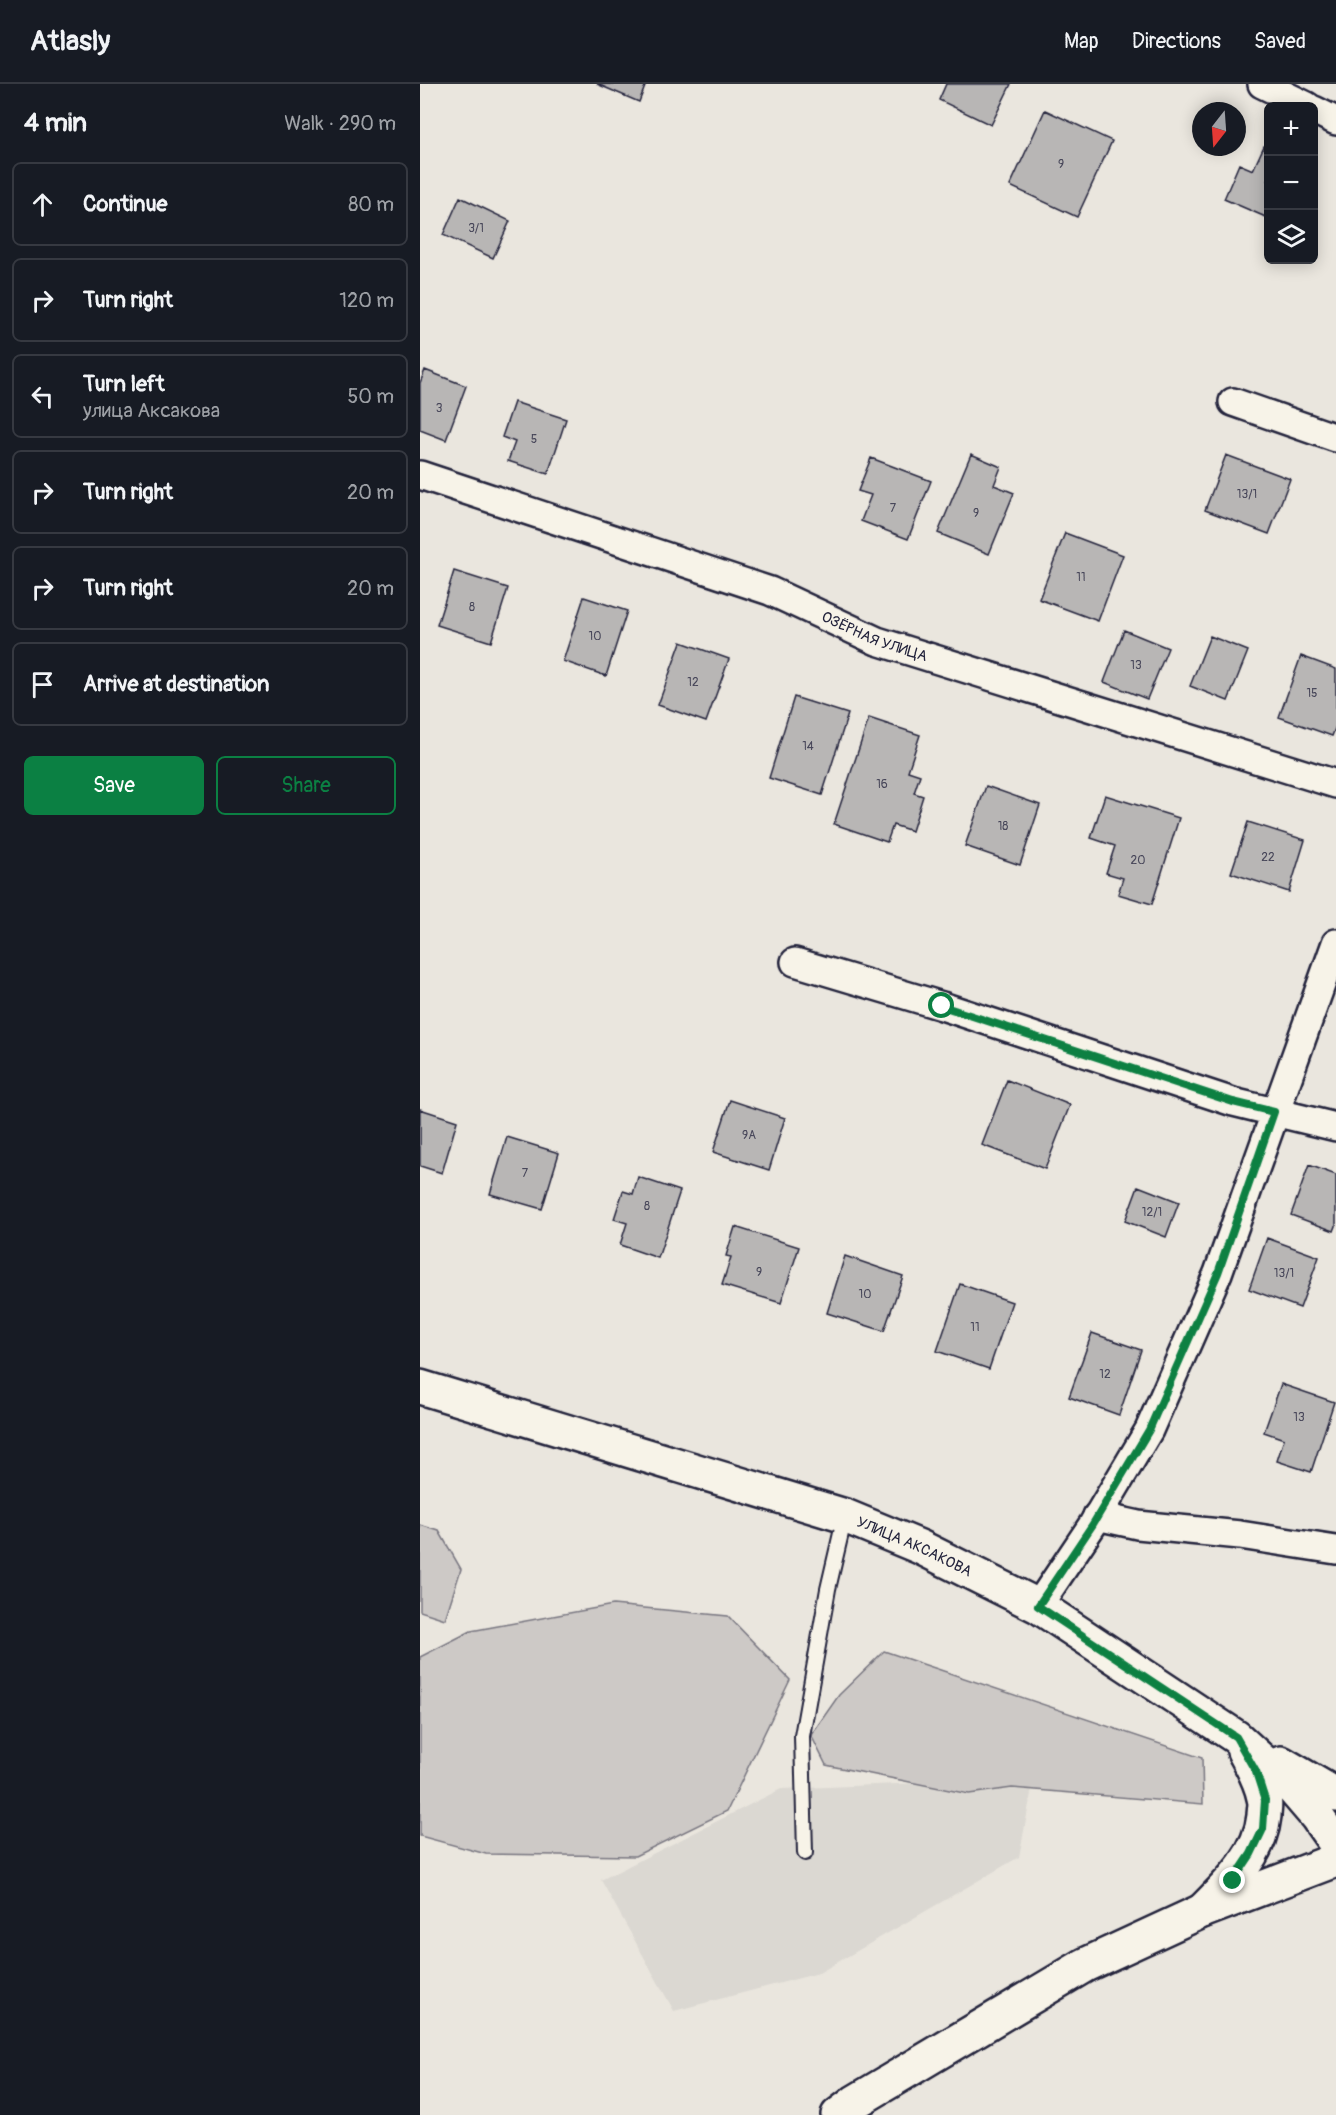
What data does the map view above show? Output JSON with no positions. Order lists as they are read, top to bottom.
{
  "streets": {
    "street": ["ОЗЁРНАЯ УЛИЦА", "УЛИЦА АКСАКОВА"]
  },
  "house_numbers": [
    "9",
    "3/1",
    "3",
    "5",
    "13/1",
    "7",
    "9",
    "11",
    "8",
    "10",
    "13",
    "12",
    "15",
    "14",
    "16",
    "18",
    "22",
    "20",
    "9А",
    "7",
    "8",
    "12/1",
    "9",
    "13/1",
    "10",
    "11",
    "12",
    "13"
  ],
  "north": "bottom",
  "page": {
    "header": "Atlasly",
    "nav": ["Map", "Directions", "Saved"],
    "heading": ["4 min", "Walk · 290 m"],
    "map_buttons": ["+", "−"],
    "list": [
      ["Continue", "80 m"],
      ["Turn right", "120 m"],
      ["Turn left", "улица Аксакова", "50 m"],
      ["Turn right", "20 m"],
      ["Turn right", "20 m"],
      "Arrive at destination"
    ],
    "buttons": ["Save", "Share"]
  }
}
